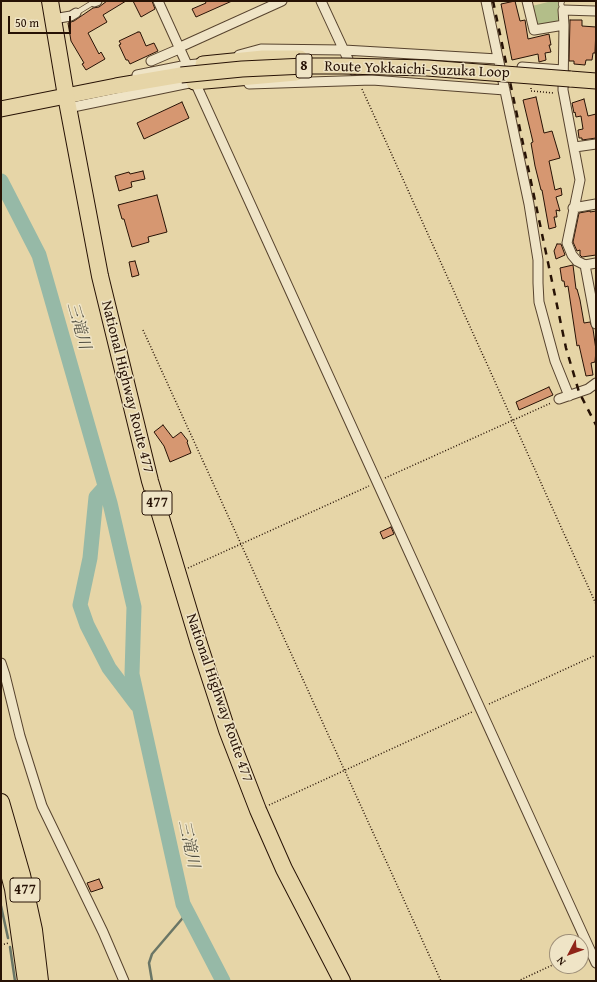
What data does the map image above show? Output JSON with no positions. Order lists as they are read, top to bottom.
{
  "streets": {
    "highway": ["National Highway Route 477", "477"],
    "main road": ["8", "Route Yokkaichi-Suzuka Loop"]
  },
  "crossings": [
    ["8", "Route Yokkaichi-Suzuka Loop"],
    ["Route Yokkaichi-Suzuka Loop", "National Highway Route 477"]
  ],
  "water": ["三滝川"],
  "scale_bar": "50 m",
  "north": "bottom left"
}
